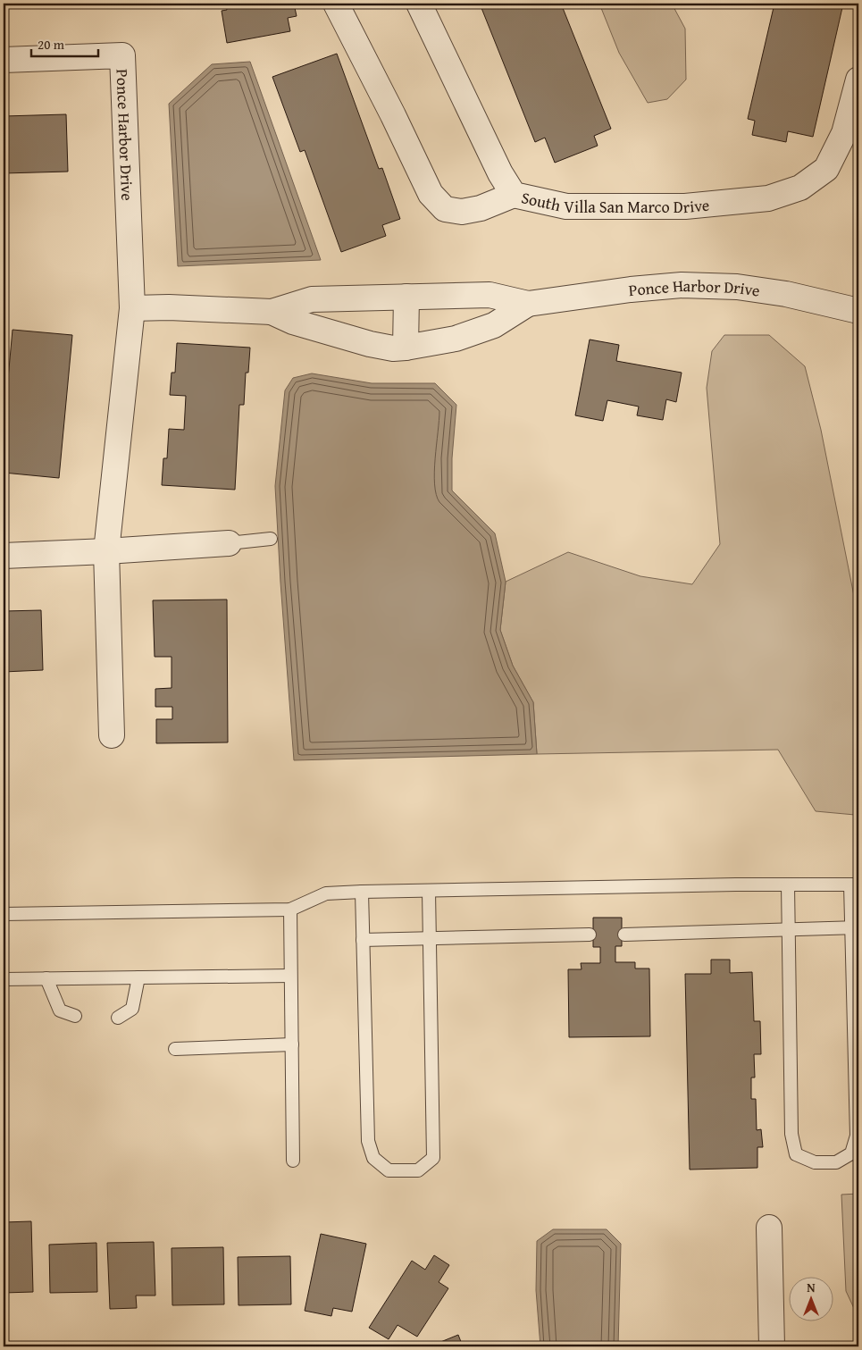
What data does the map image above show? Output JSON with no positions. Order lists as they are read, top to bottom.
{
  "streets": {
    "street": ["Ponce Harbor Drive", "South Villa San Marco Drive"]
  },
  "scale_bar": "20 m",
  "north": "top"
}
